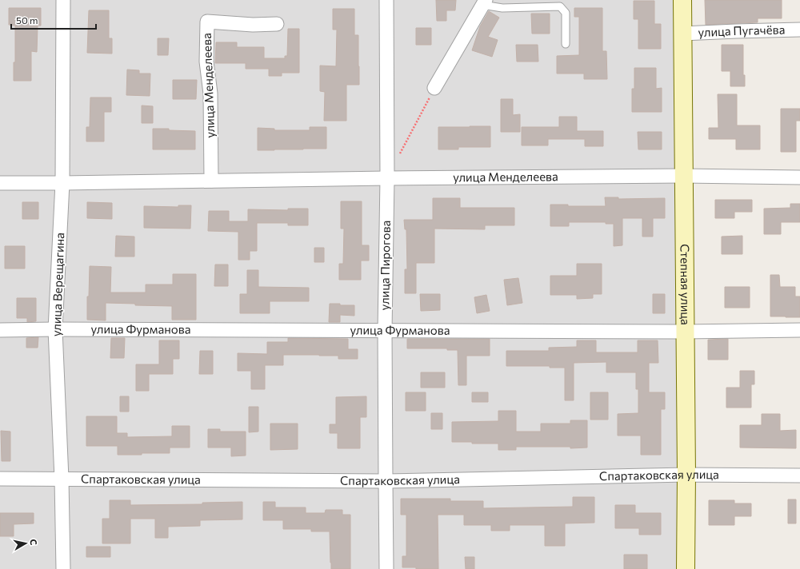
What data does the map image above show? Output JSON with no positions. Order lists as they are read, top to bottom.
{
  "streets": {
    "main road": ["Степная улица"],
    "street": [
      "улица Пугачёва",
      "улица Менделеева",
      "улица Пирогова",
      "улица Верещагина",
      "улица Фурманова",
      "Спартаковская улица"
    ]
  },
  "crossings": [
    ["улица Пугачёва", "Степная улица"],
    ["улица Менделеева", "улица Пирогова"],
    ["улица Менделеева", "улица Верещагина"],
    ["улица Менделеева", "Степная улица"],
    ["улица Пирогова", "улица Фурманова"],
    ["улица Пирогова", "Спартаковская улица"],
    ["улица Верещагина", "улица Фурманова"],
    ["улица Верещагина", "Спартаковская улица"],
    ["Степная улица", "улица Фурманова"],
    ["Степная улица", "Спартаковская улица"]
  ],
  "scale_bar": "50 m",
  "north": "right"
}
